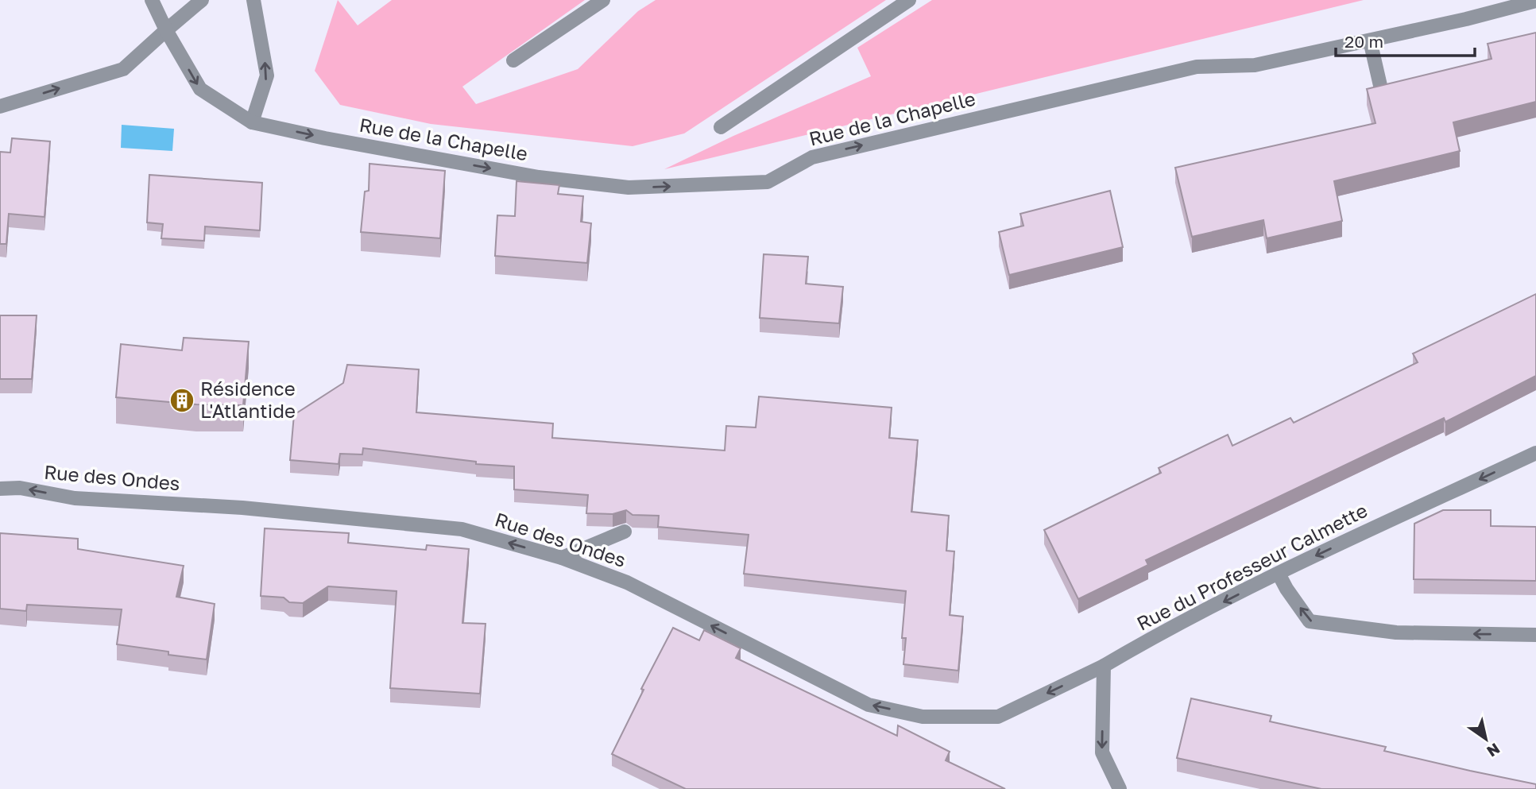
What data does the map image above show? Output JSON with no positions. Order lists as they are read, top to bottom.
{
  "streets": {
    "street": ["Rue de la Chapelle", "Rue des Ondes", "Rue du Professeur Calmette"]
  },
  "crossings": [
    ["Rue des Ondes", "Rue du Professeur Calmette"]
  ],
  "one_way": ["Rue de la Chapelle", "Rue des Ondes", "Rue du Professeur Calmette"],
  "places": {
    "building": ["Résidence L'Atlantide"]
  },
  "scale_bar": "20 m",
  "north": "bottom right"
}
